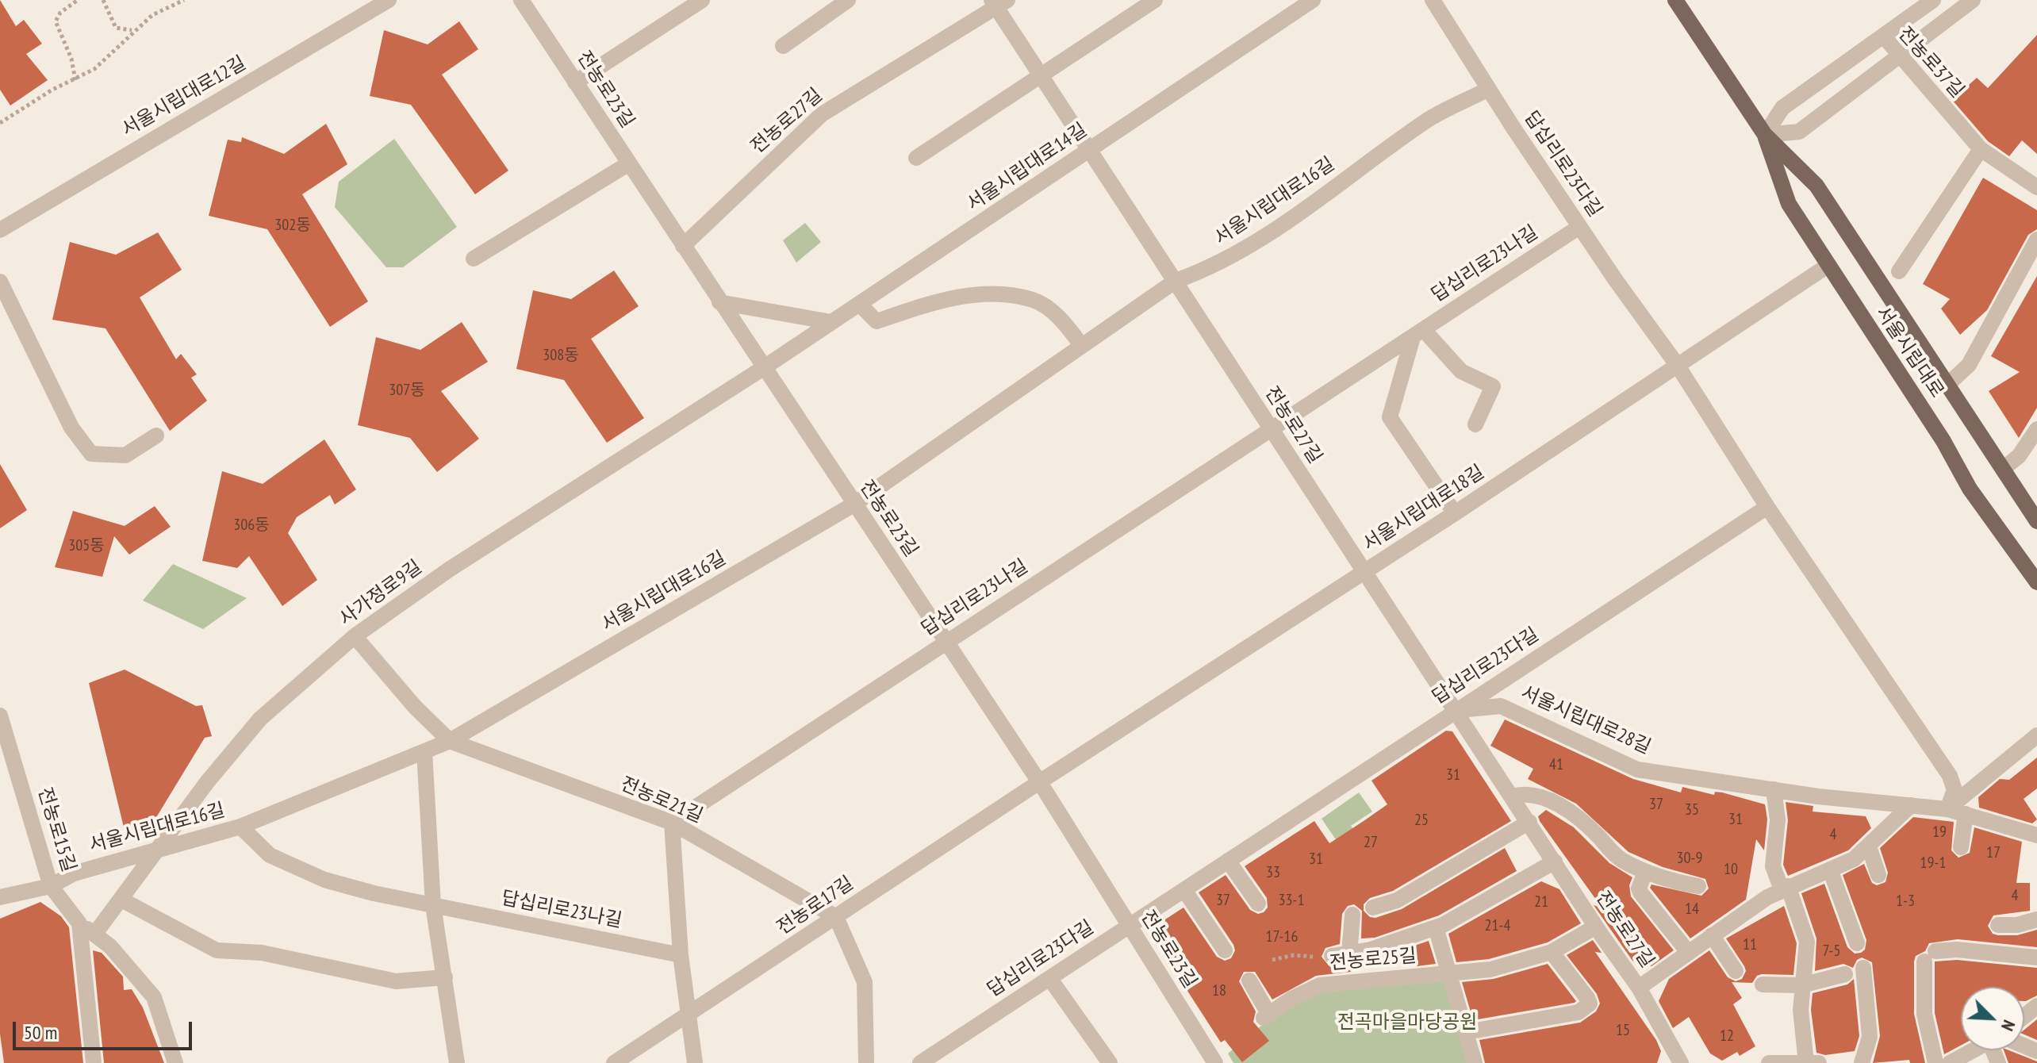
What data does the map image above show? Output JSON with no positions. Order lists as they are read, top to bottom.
{
  "streets": {
    "main road": ["서울시립대로"],
    "street": [
      "전농로37길",
      "전농로23길",
      "서울시립대로12길",
      "전농로27길",
      "답십리로23다길",
      "서울시립대로14길",
      "서울시립대로16길",
      "답십리로23나길",
      "서울시립대로18길",
      "사가정로9길",
      "서울시립대로28길",
      "전농로21길",
      "전농로15길",
      "전농로17길",
      "전농로25길"
    ]
  },
  "crossings": [
    ["전농로37길", "서울시립대로"],
    ["전농로23길", "전농로27길"],
    ["전농로23길", "답십리로23다길"],
    ["전농로23길", "서울시립대로14길"],
    ["전농로23길", "서울시립대로16길"],
    ["전농로23길", "답십리로23나길"],
    ["전농로23길", "서울시립대로18길"],
    ["전농로23길", "사가정로9길"],
    ["전농로23길", "전농로17길"],
    ["전농로27길", "답십리로23다길"],
    ["전농로27길", "서울시립대로14길"],
    ["전농로27길", "서울시립대로16길"],
    ["전농로27길", "답십리로23나길"],
    ["전농로27길", "서울시립대로18길"],
    ["전농로27길", "서울시립대로28길"],
    ["전농로27길", "전농로25길"],
    ["답십리로23다길", "서울시립대로16길"],
    ["답십리로23다길", "답십리로23나길"],
    ["답십리로23다길", "서울시립대로18길"],
    ["답십리로23다길", "서울시립대로28길"],
    ["서울시립대로14길", "사가정로9길"],
    ["서울시립대로16길", "답십리로23나길"],
    ["서울시립대로16길", "사가정로9길"],
    ["서울시립대로16길", "전농로21길"],
    ["서울시립대로16길", "전농로15길"],
    ["답십리로23나길", "전농로21길"],
    ["서울시립대로", "서울시립대로18길"],
    ["서울시립대로18길", "전농로17길"],
    ["사가정로9길", "전농로21길"],
    ["사가정로9길", "전농로15길"],
    ["전농로21길", "전농로17길"]
  ],
  "parks": ["전곡마을마당공원"],
  "house_numbers": [
    "302동",
    "308동",
    "307동",
    "306동",
    "305동",
    "41",
    "31",
    "37",
    "35",
    "31",
    "25",
    "19",
    "4",
    "27",
    "17",
    "30-9",
    "31",
    "19-1",
    "10",
    "33",
    "4",
    "37",
    "33-1",
    "1-3",
    "21",
    "14",
    "21-4",
    "17-16",
    "11",
    "7-5",
    "18",
    "15",
    "12"
  ],
  "scale_bar": "50 m",
  "north": "bottom right"
}
